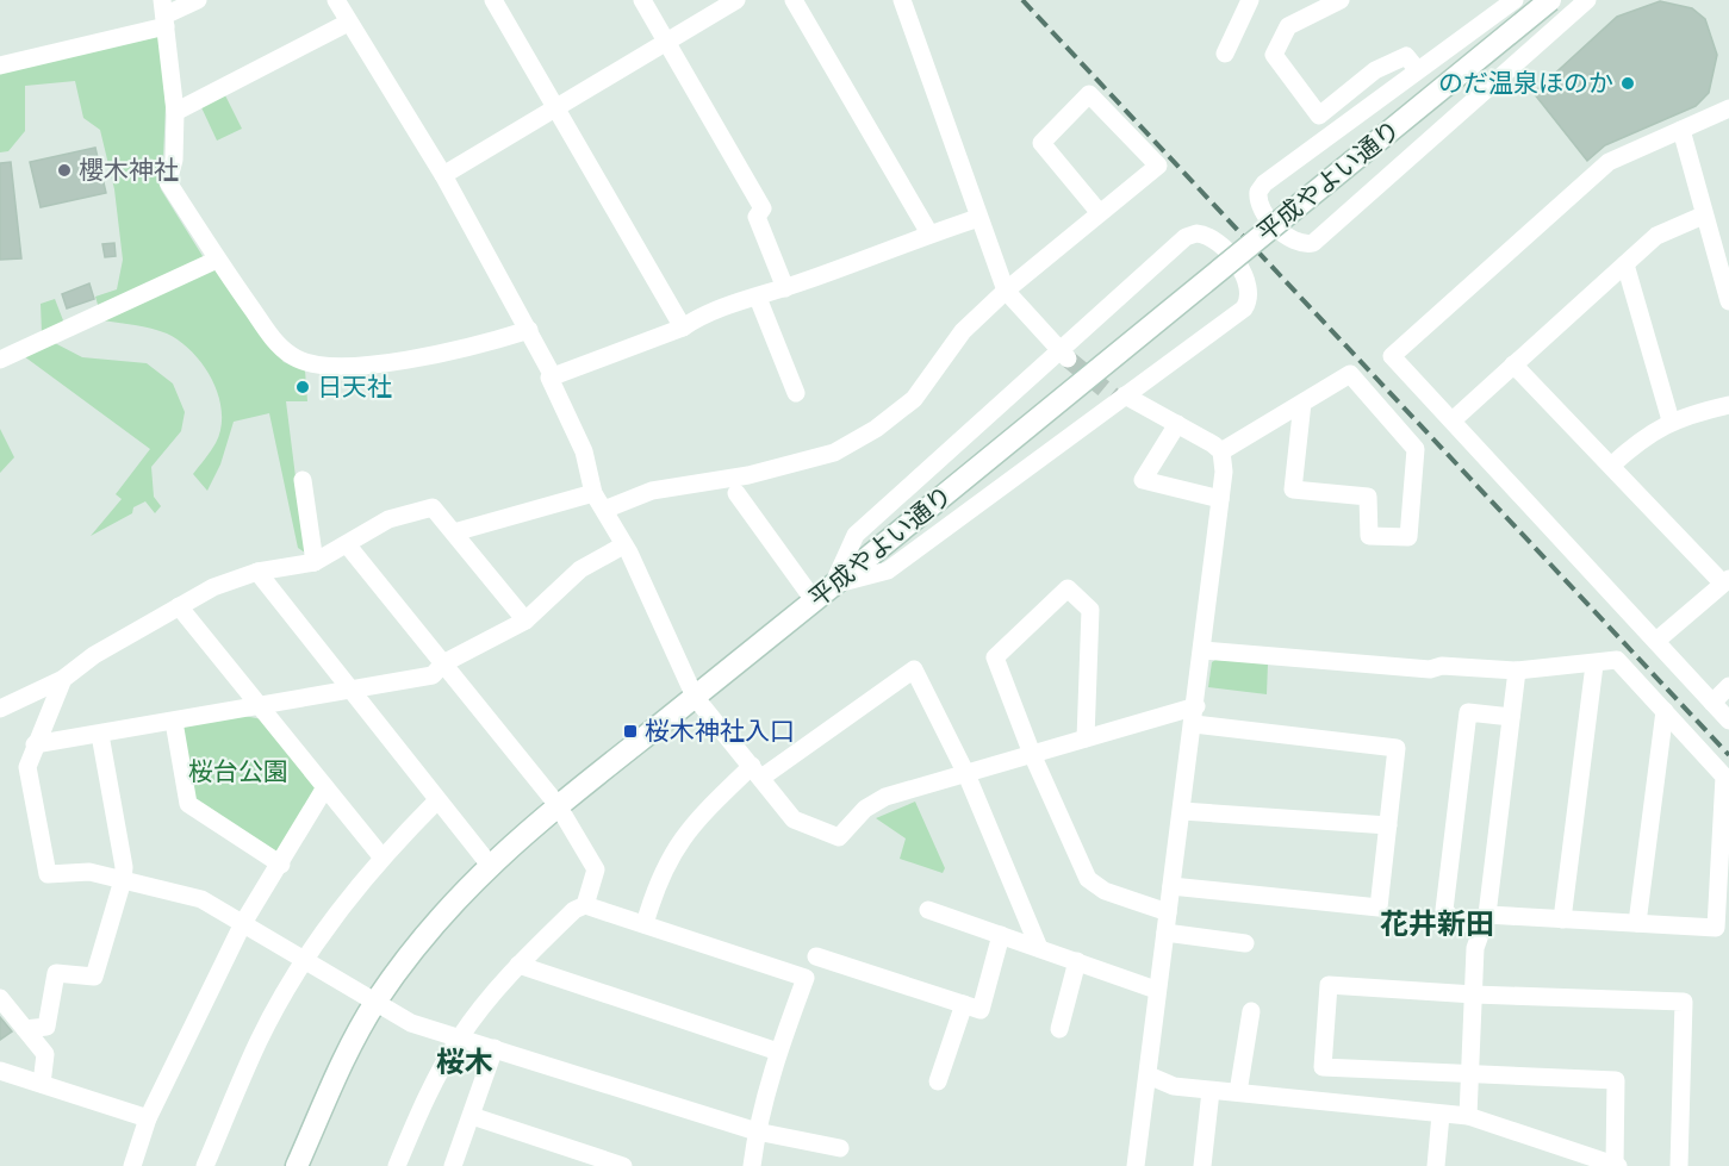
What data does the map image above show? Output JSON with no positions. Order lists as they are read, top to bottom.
{
  "streets": {
    "street": ["平成やよい通り"]
  },
  "districts": ["花井新田", "桜木"],
  "parks": ["桜台公園"],
  "places": {
    "other": ["のだ温泉ほのか", "櫻木神社", "日天社"],
    "transit": ["桜木神社入口"]
  }
}
